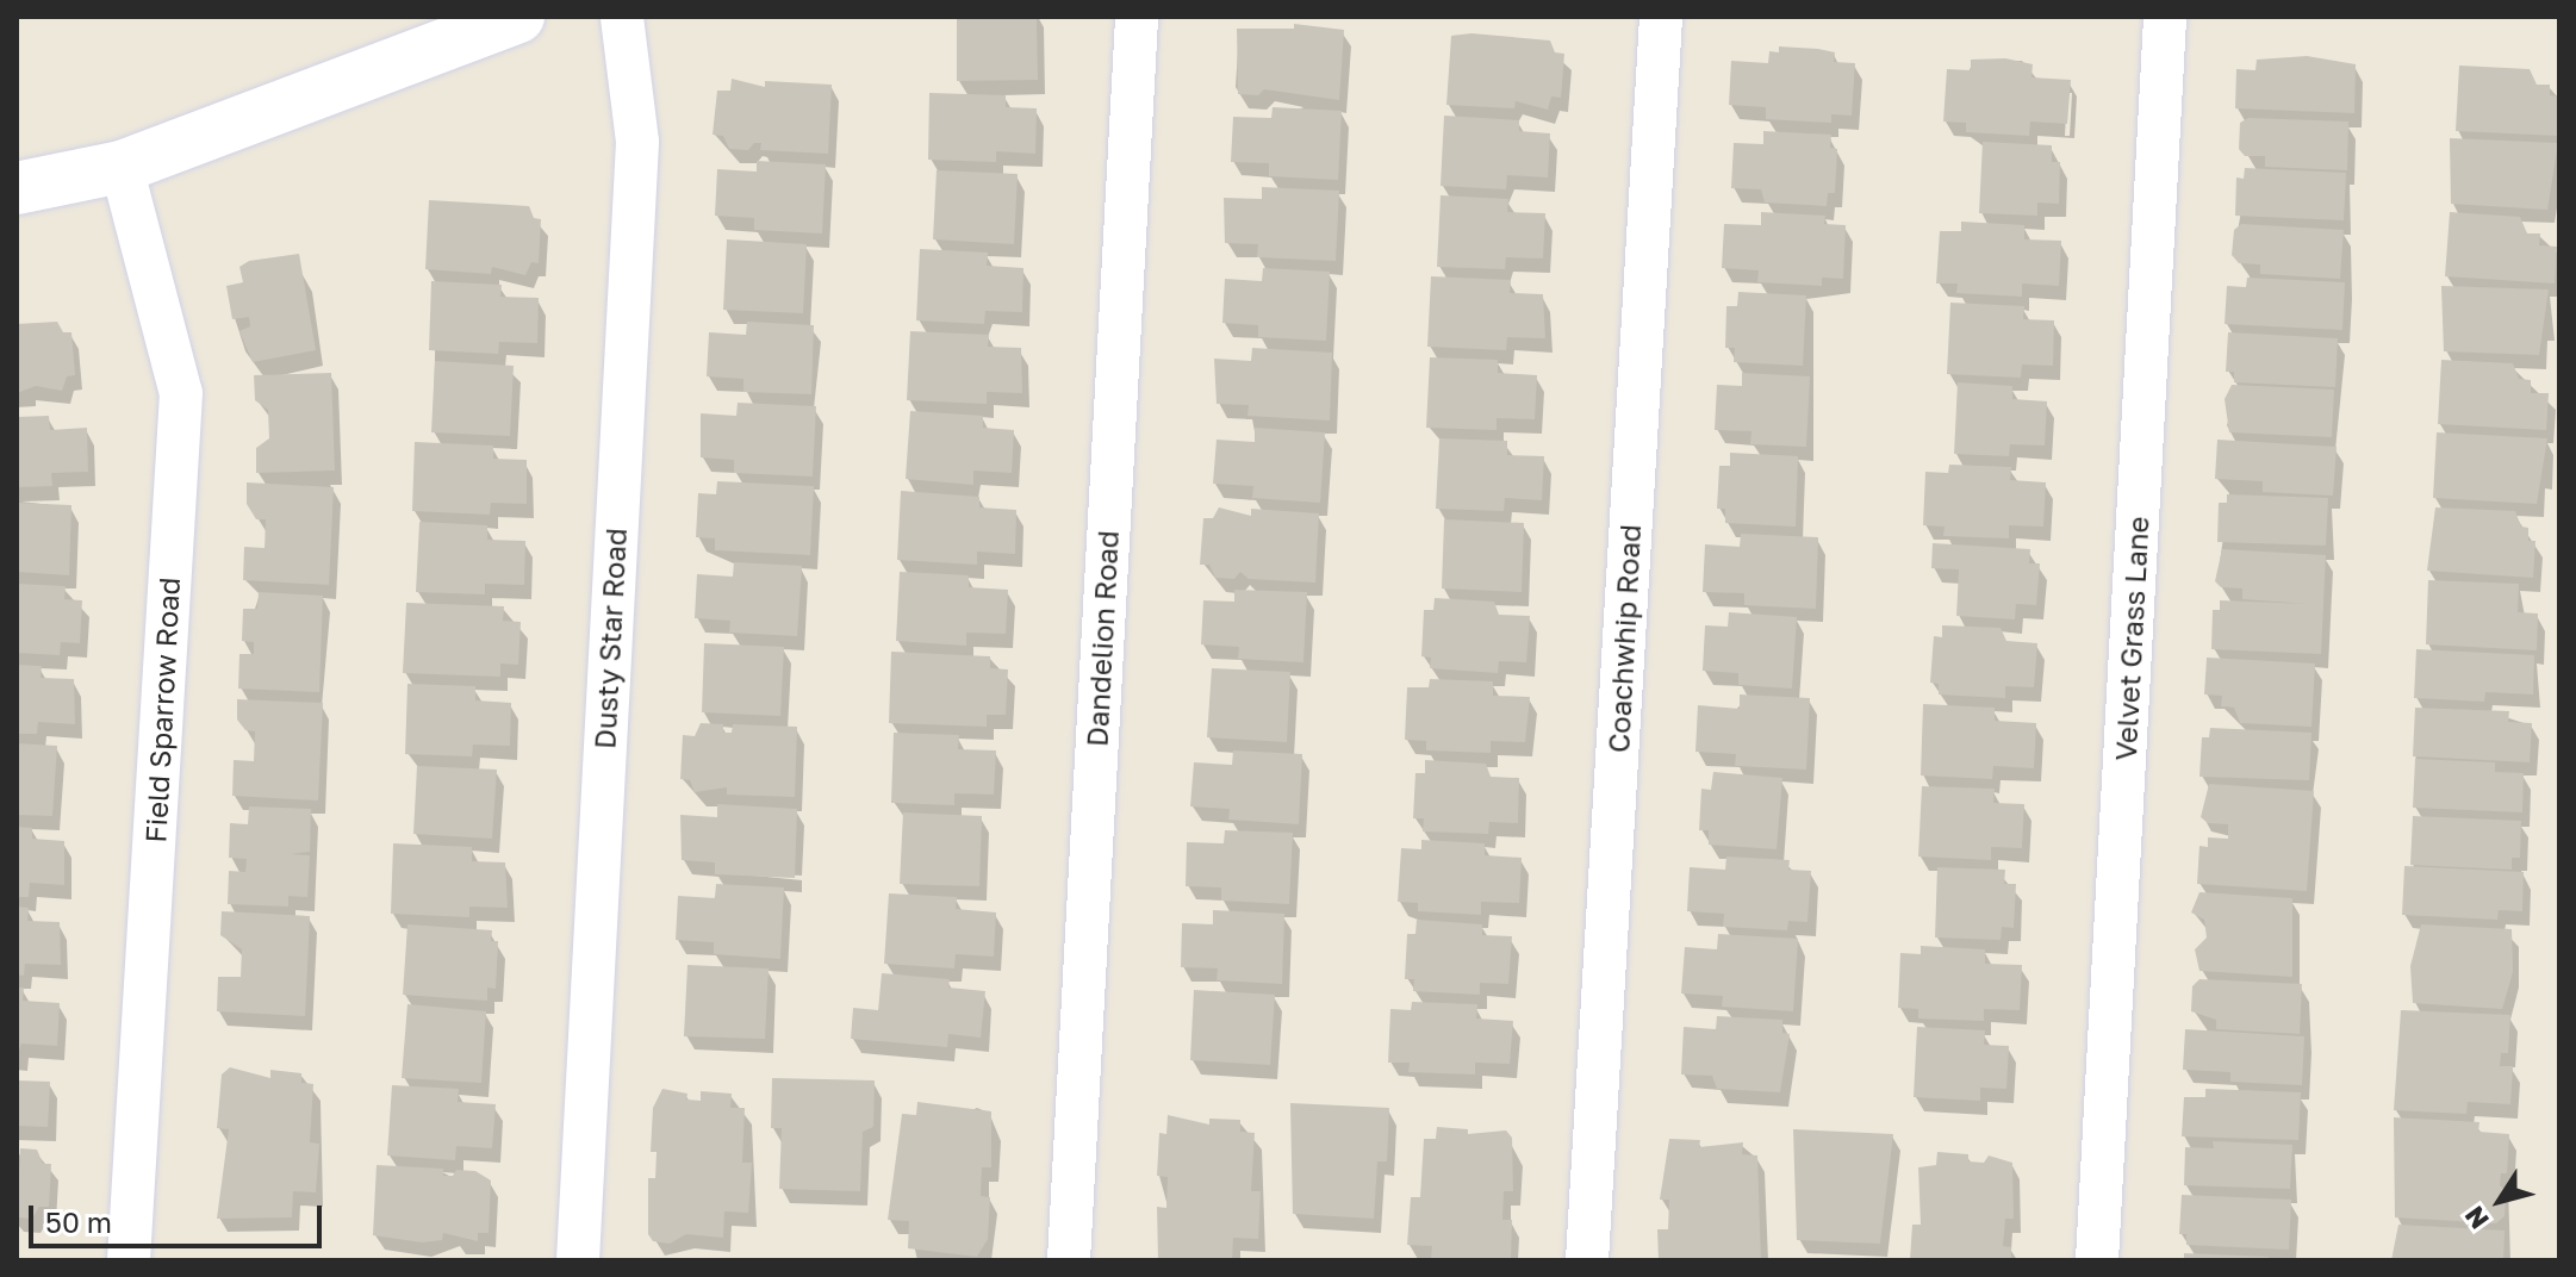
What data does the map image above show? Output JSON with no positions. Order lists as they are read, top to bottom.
{
  "streets": {
    "street": [
      "Dusty Star Road",
      "Dandelion Road",
      "Coachwhip Road",
      "Velvet Grass Lane",
      "Field Sparrow Road"
    ]
  },
  "scale_bar": "50 m",
  "north": "bottom left"
}
